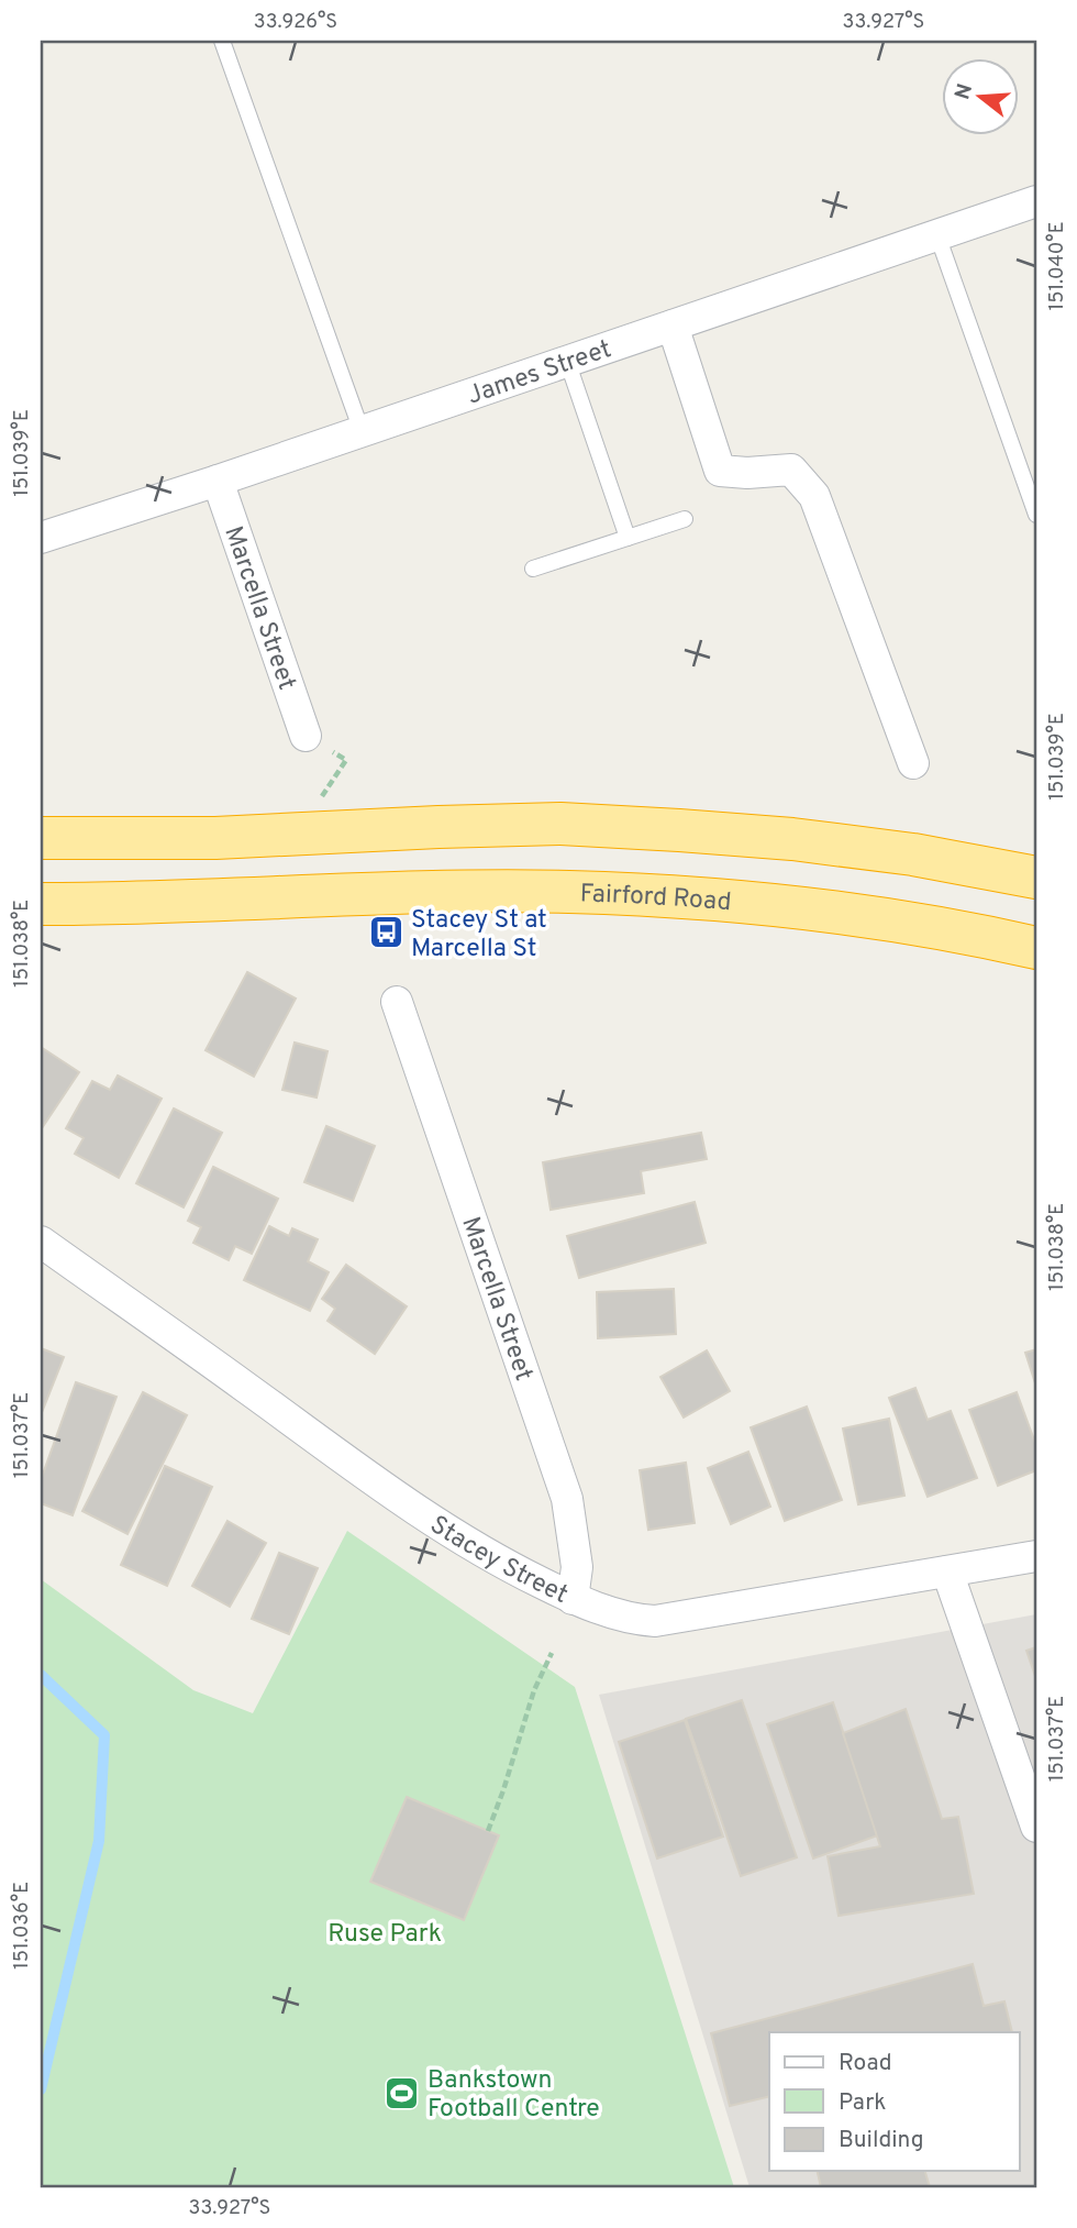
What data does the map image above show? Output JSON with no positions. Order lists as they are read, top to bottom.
{
  "streets": {
    "highway": ["Fairford Road"],
    "street": ["James Street", "Marcella Street", "Stacey Street"]
  },
  "crossings": [
    ["James Street", "Marcella Street"],
    ["Marcella Street", "Stacey Street"]
  ],
  "parks": ["Ruse Park"],
  "places": {
    "bus stop": ["Stacey St at Marcella St"],
    "sports": ["Bankstown Football Centre"]
  },
  "legend": ["Road", "Park", "Building"],
  "north": "left",
  "coordinates": [
    "33.926°S",
    "33.927°S",
    "151.040°E",
    "151.039°E",
    "151.038°E",
    "151.037°E",
    "151.036°E"
  ]
}
